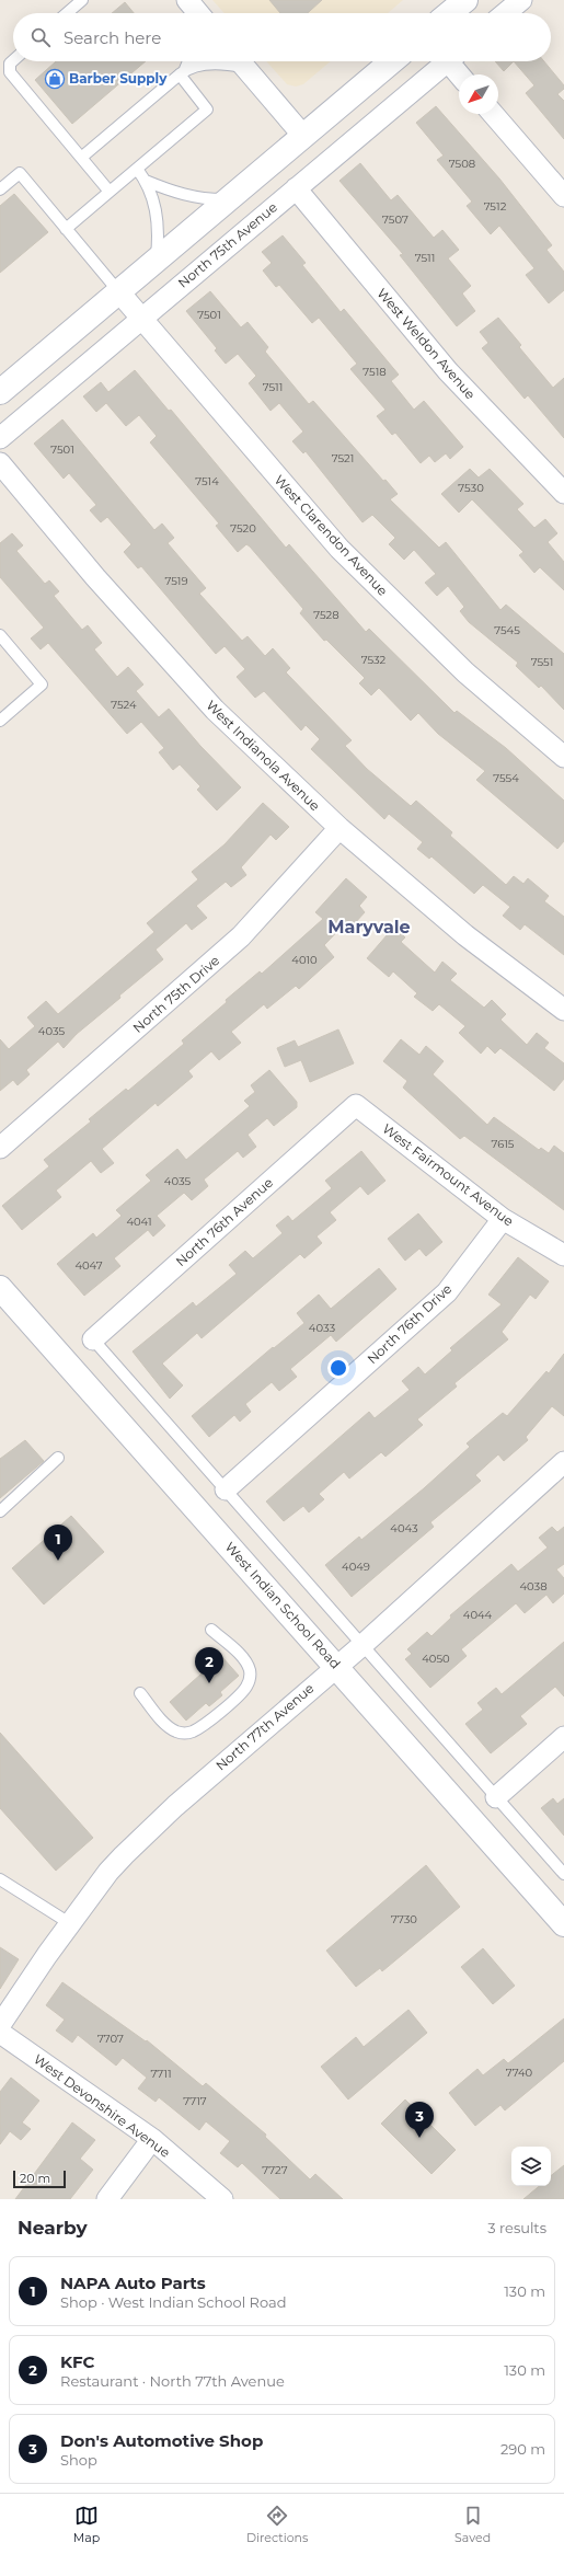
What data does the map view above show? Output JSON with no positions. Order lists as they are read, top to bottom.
{
  "streets": {
    "main road": ["West Indian School Road"],
    "street": [
      "North 75th Avenue",
      "West Weldon Avenue",
      "West Clarendon Avenue",
      "West Indianola Avenue",
      "North 75th Drive",
      "West Fairmount Avenue",
      "North 76th Avenue",
      "North 76th Drive",
      "North 77th Avenue",
      "West Devonshire Avenue"
    ]
  },
  "crossings": [
    ["North 75th Avenue", "West Weldon Avenue"],
    ["North 75th Avenue", "West Clarendon Avenue"],
    ["West Indianola Avenue", "North 75th Drive"],
    ["West Fairmount Avenue", "North 76th Avenue"],
    ["West Fairmount Avenue", "North 76th Drive"],
    ["West Indian School Road", "North 77th Avenue"]
  ],
  "districts": ["Maryvale"],
  "places": {
    "shop": ["Barber Supply"]
  },
  "house_numbers": [
    "7508",
    "7512",
    "7507",
    "7511",
    "7501",
    "7518",
    "7511",
    "7501",
    "7521",
    "7514",
    "7530",
    "7520",
    "7519",
    "7528",
    "7545",
    "7532",
    "7551",
    "7524",
    "7554",
    "4010",
    "4035",
    "7615",
    "4035",
    "4041",
    "4047",
    "4033",
    "4043",
    "4049",
    "4038",
    "4044",
    "4050",
    "7730",
    "7707",
    "7740",
    "7711",
    "7717",
    "7727"
  ],
  "scale_bar": "20 m",
  "north": "bottom left",
  "page": {
    "search": "Search here",
    "pins": ["1", "2", "3"],
    "scale": "20 m",
    "heading": ["Nearby", "3 results"],
    "list": [
      {
        "mark": "1",
        "name": "NAPA Auto Parts",
        "note": "Shop · West Indian School Road",
        "value": "130 m"
      },
      {
        "mark": "2",
        "name": "KFC",
        "note": "Restaurant · North 77th Avenue",
        "value": "130 m"
      },
      {
        "mark": "3",
        "name": "Don's Automotive Shop",
        "note": "Shop",
        "value": "290 m"
      }
    ],
    "nav": ["Map", "Directions", "Saved"]
  }
}
